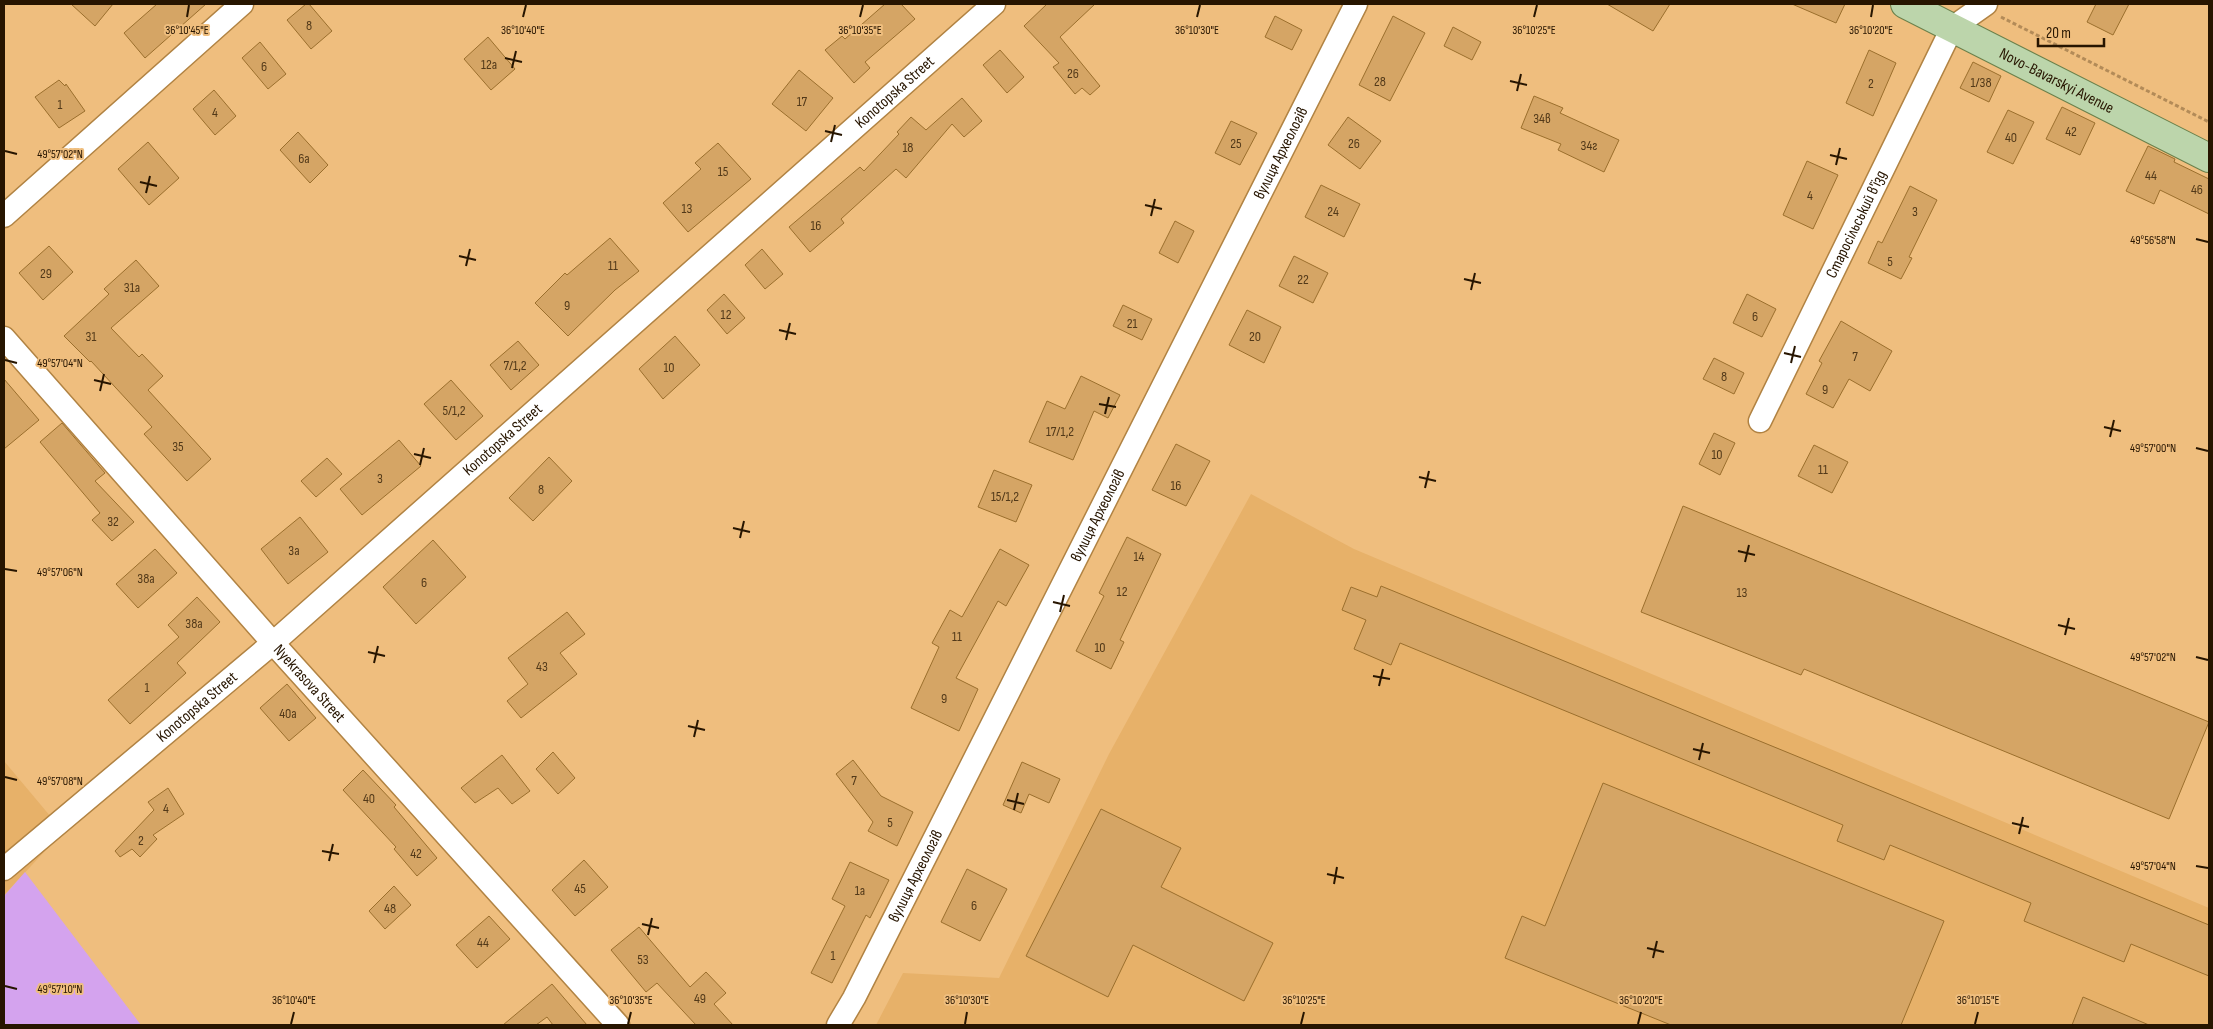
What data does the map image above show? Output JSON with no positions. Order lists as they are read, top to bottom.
{
  "streets": {
    "main road": ["Novo-Bavarskyi Avenue"],
    "street": [
      "Konotopska Street",
      "вулиця Археологів",
      "Старосільський в'їзд",
      "Nyekrasova Street"
    ]
  },
  "crossings": [
    ["Novo-Bavarskyi Avenue", "Старосільський в'їзд"],
    ["Konotopska Street", "Nyekrasova Street"]
  ],
  "house_numbers": [
    "8",
    "12а",
    "6",
    "26",
    "28",
    "1/38",
    "2",
    "17",
    "1",
    "4",
    "34в",
    "42",
    "40",
    "25",
    "26",
    "34г",
    "18",
    "6а",
    "15",
    "44",
    "46",
    "4",
    "13",
    "24",
    "3",
    "16",
    "5",
    "11",
    "29",
    "22",
    "31а",
    "9",
    "12",
    "6",
    "21",
    "31",
    "20",
    "7",
    "7/1,2",
    "10",
    "8",
    "9",
    "5/1,2",
    "17/1,2",
    "35",
    "10",
    "11",
    "3",
    "16",
    "8",
    "15/1,2",
    "32",
    "3а",
    "14",
    "38а",
    "6",
    "12",
    "13",
    "38а",
    "11",
    "10",
    "43",
    "1",
    "9",
    "40а",
    "7",
    "40",
    "4",
    "5",
    "2",
    "42",
    "45",
    "1а",
    "6",
    "48",
    "44",
    "1",
    "53",
    "49"
  ],
  "scale_bar": "20 m",
  "coordinates": [
    "36°10'45\"E",
    "36°10'40\"E",
    "36°10'35\"E",
    "36°10'30\"E",
    "36°10'25\"E",
    "36°10'20\"E",
    "49°57'02\"N",
    "49°56'58\"N",
    "49°57'04\"N",
    "49°57'00\"N",
    "49°57'06\"N",
    "49°57'08\"N",
    "49°57'10\"N",
    "36°10'15\"E"
  ]
}
